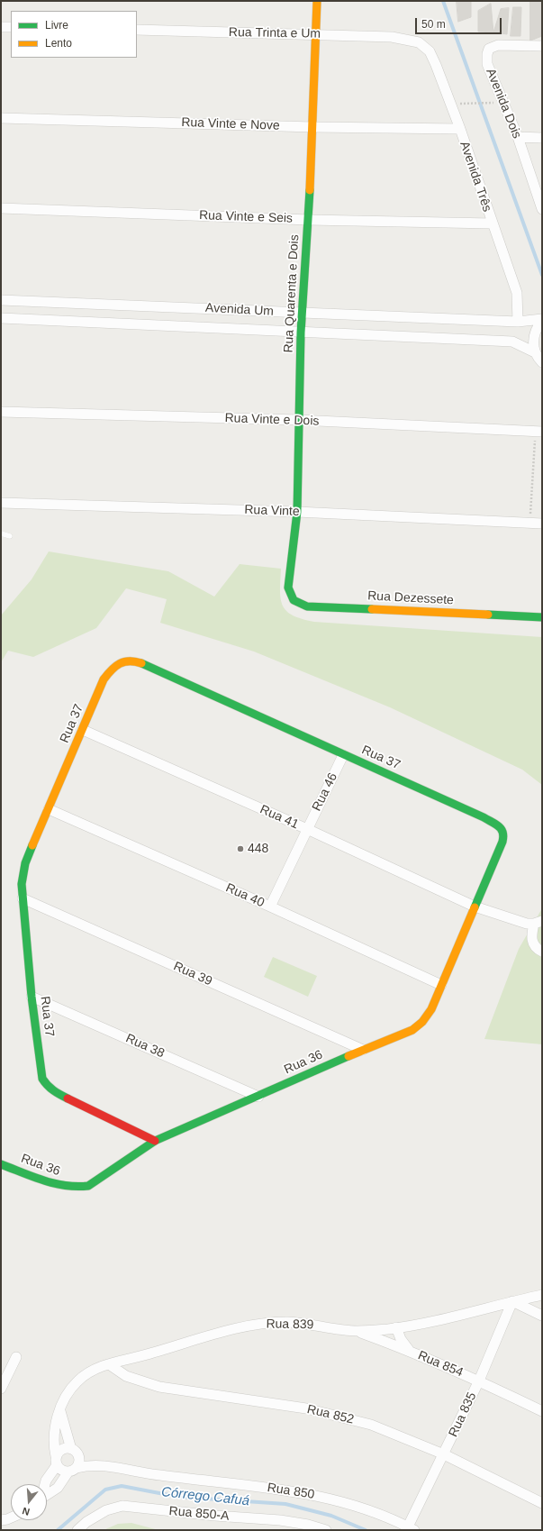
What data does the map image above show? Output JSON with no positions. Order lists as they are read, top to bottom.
{
  "streets": {
    "street": [
      "Rua Trinta e Um",
      "Avenida Dois",
      "Rua Vinte e Nove",
      "Avenida Três",
      "Rua Vinte e Seis",
      "Rua Quarenta e Dois",
      "Avenida Um",
      "Rua Vinte e Dois",
      "Rua Vinte",
      "Rua Dezessete",
      "Rua 37",
      "Rua 46",
      "Rua 41",
      "Rua 40",
      "Rua 39",
      "Rua 38",
      "Rua 36",
      "Rua 839",
      "Rua 854",
      "Rua 852",
      "Rua 835",
      "Rua 850",
      "Rua 850-A"
    ]
  },
  "crossings": [
    ["Rua Trinta e Um", "Avenida Três"],
    ["Rua Trinta e Um", "Rua Quarenta e Dois"],
    ["Rua Vinte e Nove", "Avenida Três"],
    ["Rua Vinte e Nove", "Rua Quarenta e Dois"],
    ["Avenida Três", "Rua Vinte e Seis"],
    ["Avenida Três", "Avenida Um"],
    ["Rua Vinte e Seis", "Rua Quarenta e Dois"],
    ["Rua Quarenta e Dois", "Avenida Um"],
    ["Rua Quarenta e Dois", "Rua Vinte e Dois"],
    ["Rua Quarenta e Dois", "Rua Vinte"],
    ["Rua Quarenta e Dois", "Rua Dezessete"],
    ["Rua 37", "Rua 46"],
    ["Rua 37", "Rua 41"],
    ["Rua 37", "Rua 40"],
    ["Rua 37", "Rua 39"],
    ["Rua 37", "Rua 38"],
    ["Rua 37", "Rua 36"],
    ["Rua 46", "Rua 41"],
    ["Rua 46", "Rua 40"],
    ["Rua 41", "Rua 36"],
    ["Rua 40", "Rua 36"],
    ["Rua 39", "Rua 36"],
    ["Rua 38", "Rua 36"],
    ["Rua 839", "Rua 854"],
    ["Rua 839", "Rua 852"],
    ["Rua 839", "Rua 835"],
    ["Rua 839", "Rua 850"],
    ["Rua 854", "Rua 835"],
    ["Rua 852", "Rua 835"],
    ["Rua 835", "Rua 850"]
  ],
  "water": ["Córrego Cafuá"],
  "places": ["448"],
  "legend": ["Livre", "Lento"],
  "scale_bar": "50 m",
  "north": "bottom"
}
